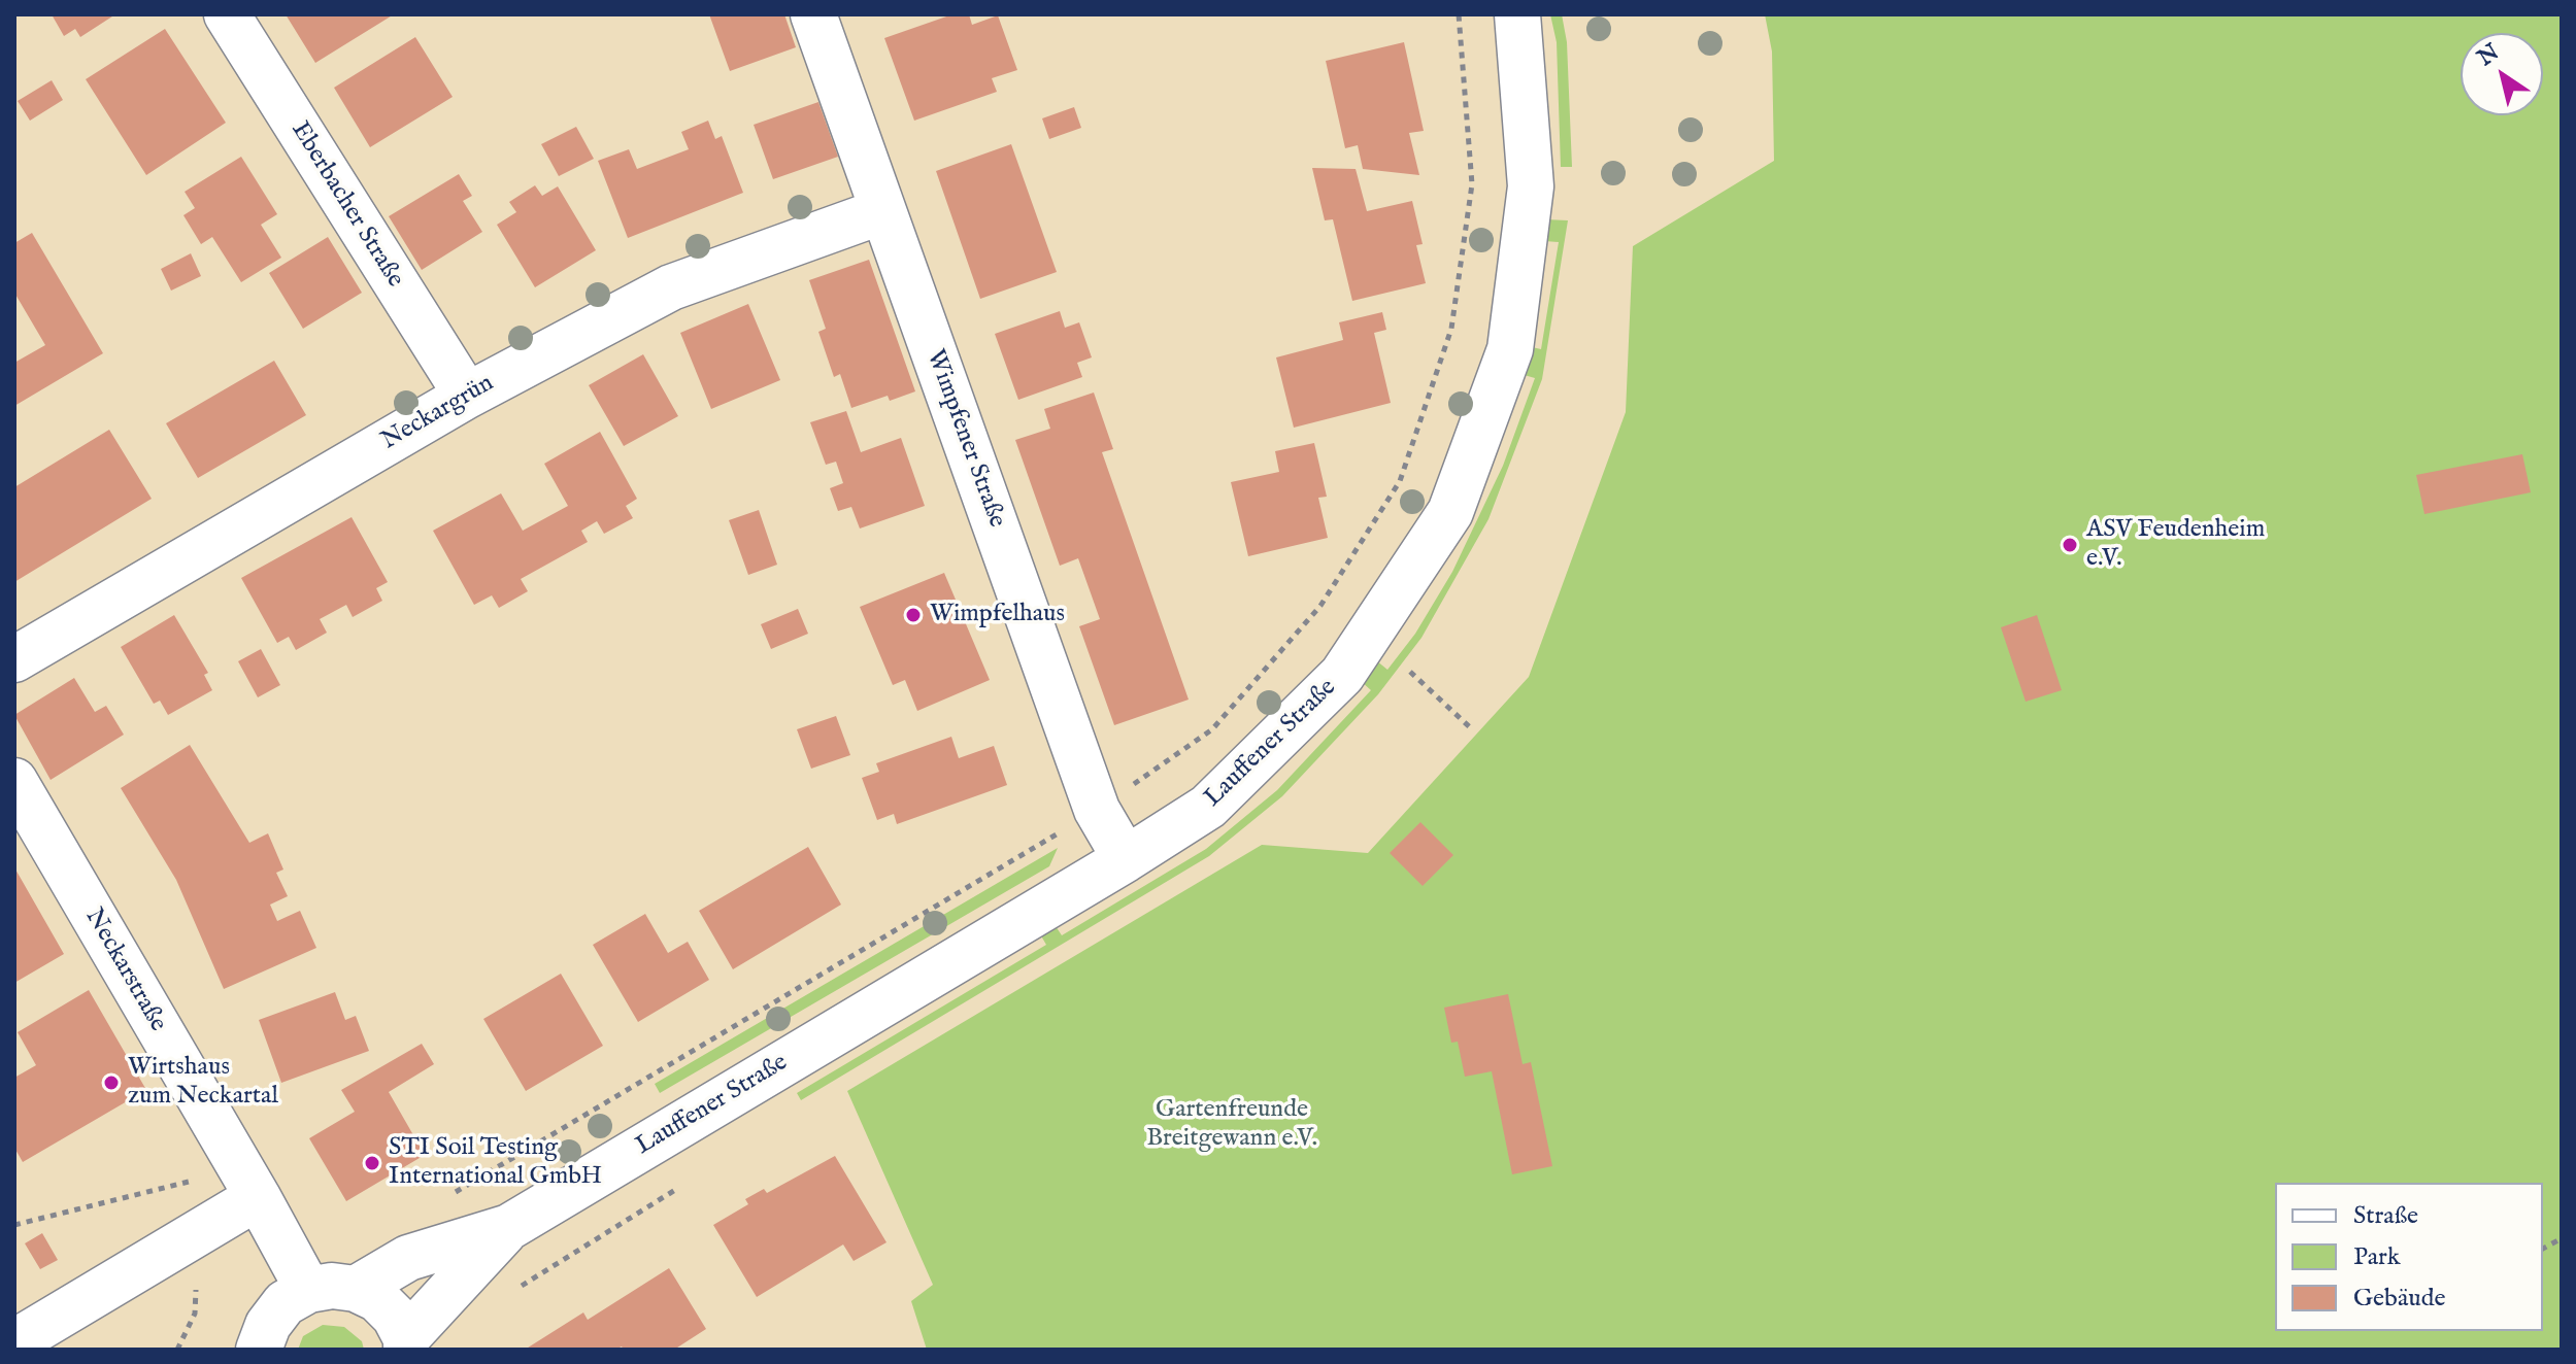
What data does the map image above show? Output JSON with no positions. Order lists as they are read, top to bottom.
{
  "streets": {
    "street": [
      "Eberbacher Straße",
      "Neckargrün",
      "Wimpfener Straße",
      "Lauffener Straße",
      "Neckarstraße"
    ]
  },
  "crossings": [
    ["Eberbacher Straße", "Neckargrün"],
    ["Neckargrün", "Wimpfener Straße"],
    ["Wimpfener Straße", "Lauffener Straße"]
  ],
  "parks": ["Gartenfreunde Breitgewann e.V."],
  "places": [
    "ASV Feudenheim e.V.",
    "Wimpfelhaus",
    "Wirtshaus zum Neckartal",
    "STI Soil Testing International GmbH"
  ],
  "legend": ["Straße", "Park", "Gebäude"],
  "north": "top left"
}
